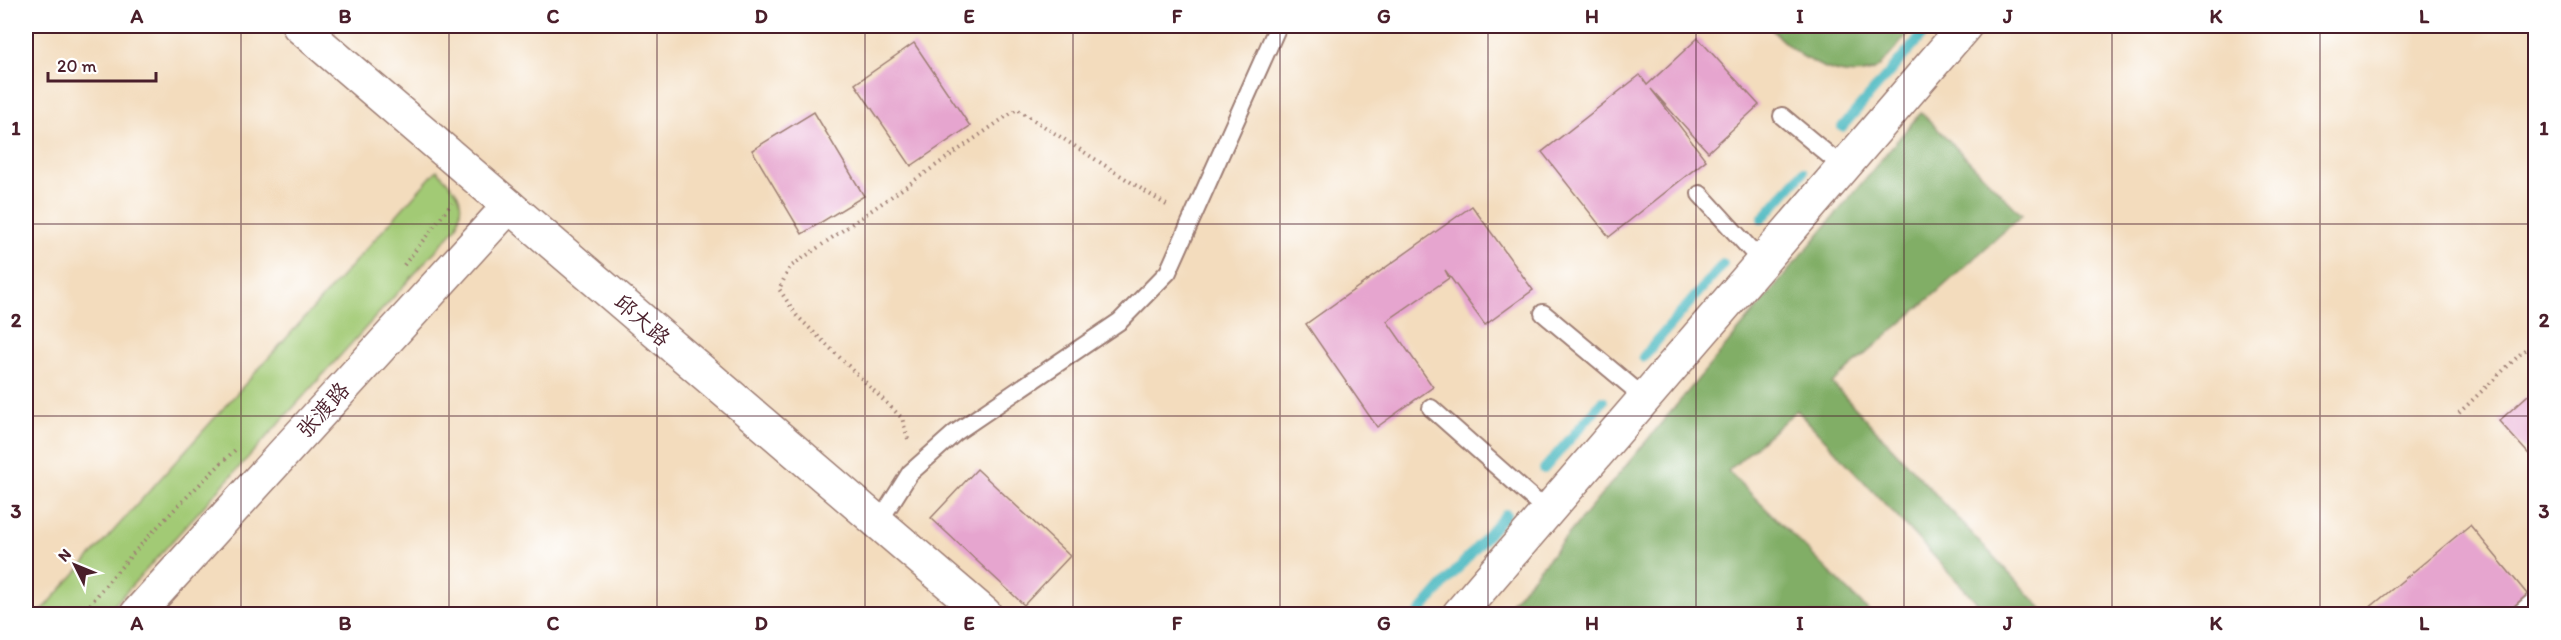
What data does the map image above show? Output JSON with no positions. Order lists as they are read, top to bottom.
{
  "streets": {
    "street": ["邱大路", "张渡路"]
  },
  "crossings": [
    ["邱大路", "张渡路"]
  ],
  "scale_bar": "20 m",
  "north": "top left",
  "grid": {
    "columns": [
      "A",
      "B",
      "C",
      "D",
      "E",
      "F",
      "G",
      "H",
      "I",
      "J",
      "K",
      "L"
    ],
    "rows": ["1", "2", "3"]
  }
}
